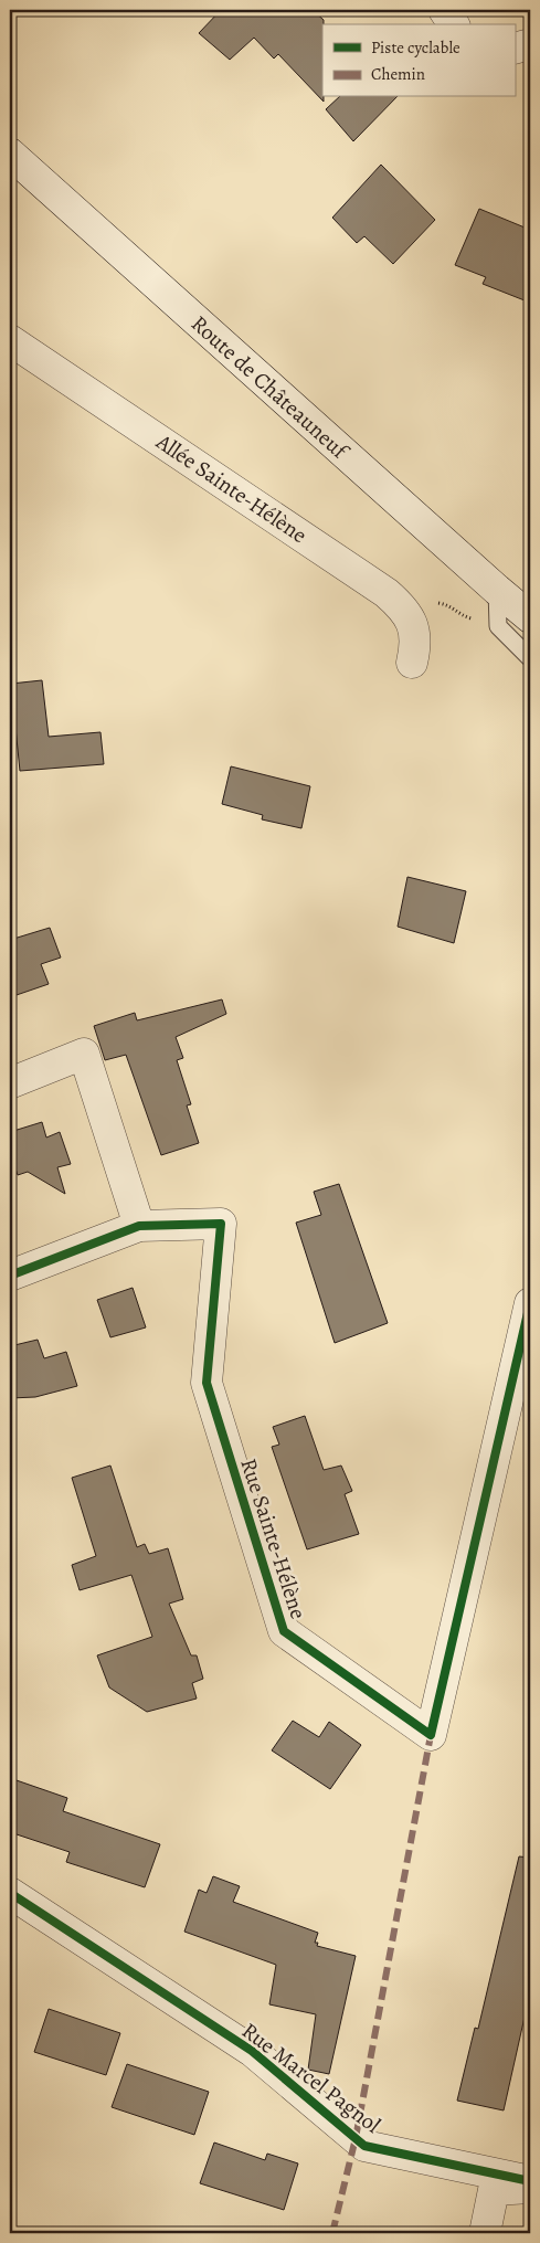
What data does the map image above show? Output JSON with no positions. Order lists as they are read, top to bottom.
{
  "streets": {
    "street": [
      "Route de Châteauneuf",
      "Allée Sainte-Hélène",
      "Rue Sainte-Hélène",
      "Rue Marcel Pagnol"
    ]
  },
  "legend": ["Piste cyclable", "Chemin"]
}
